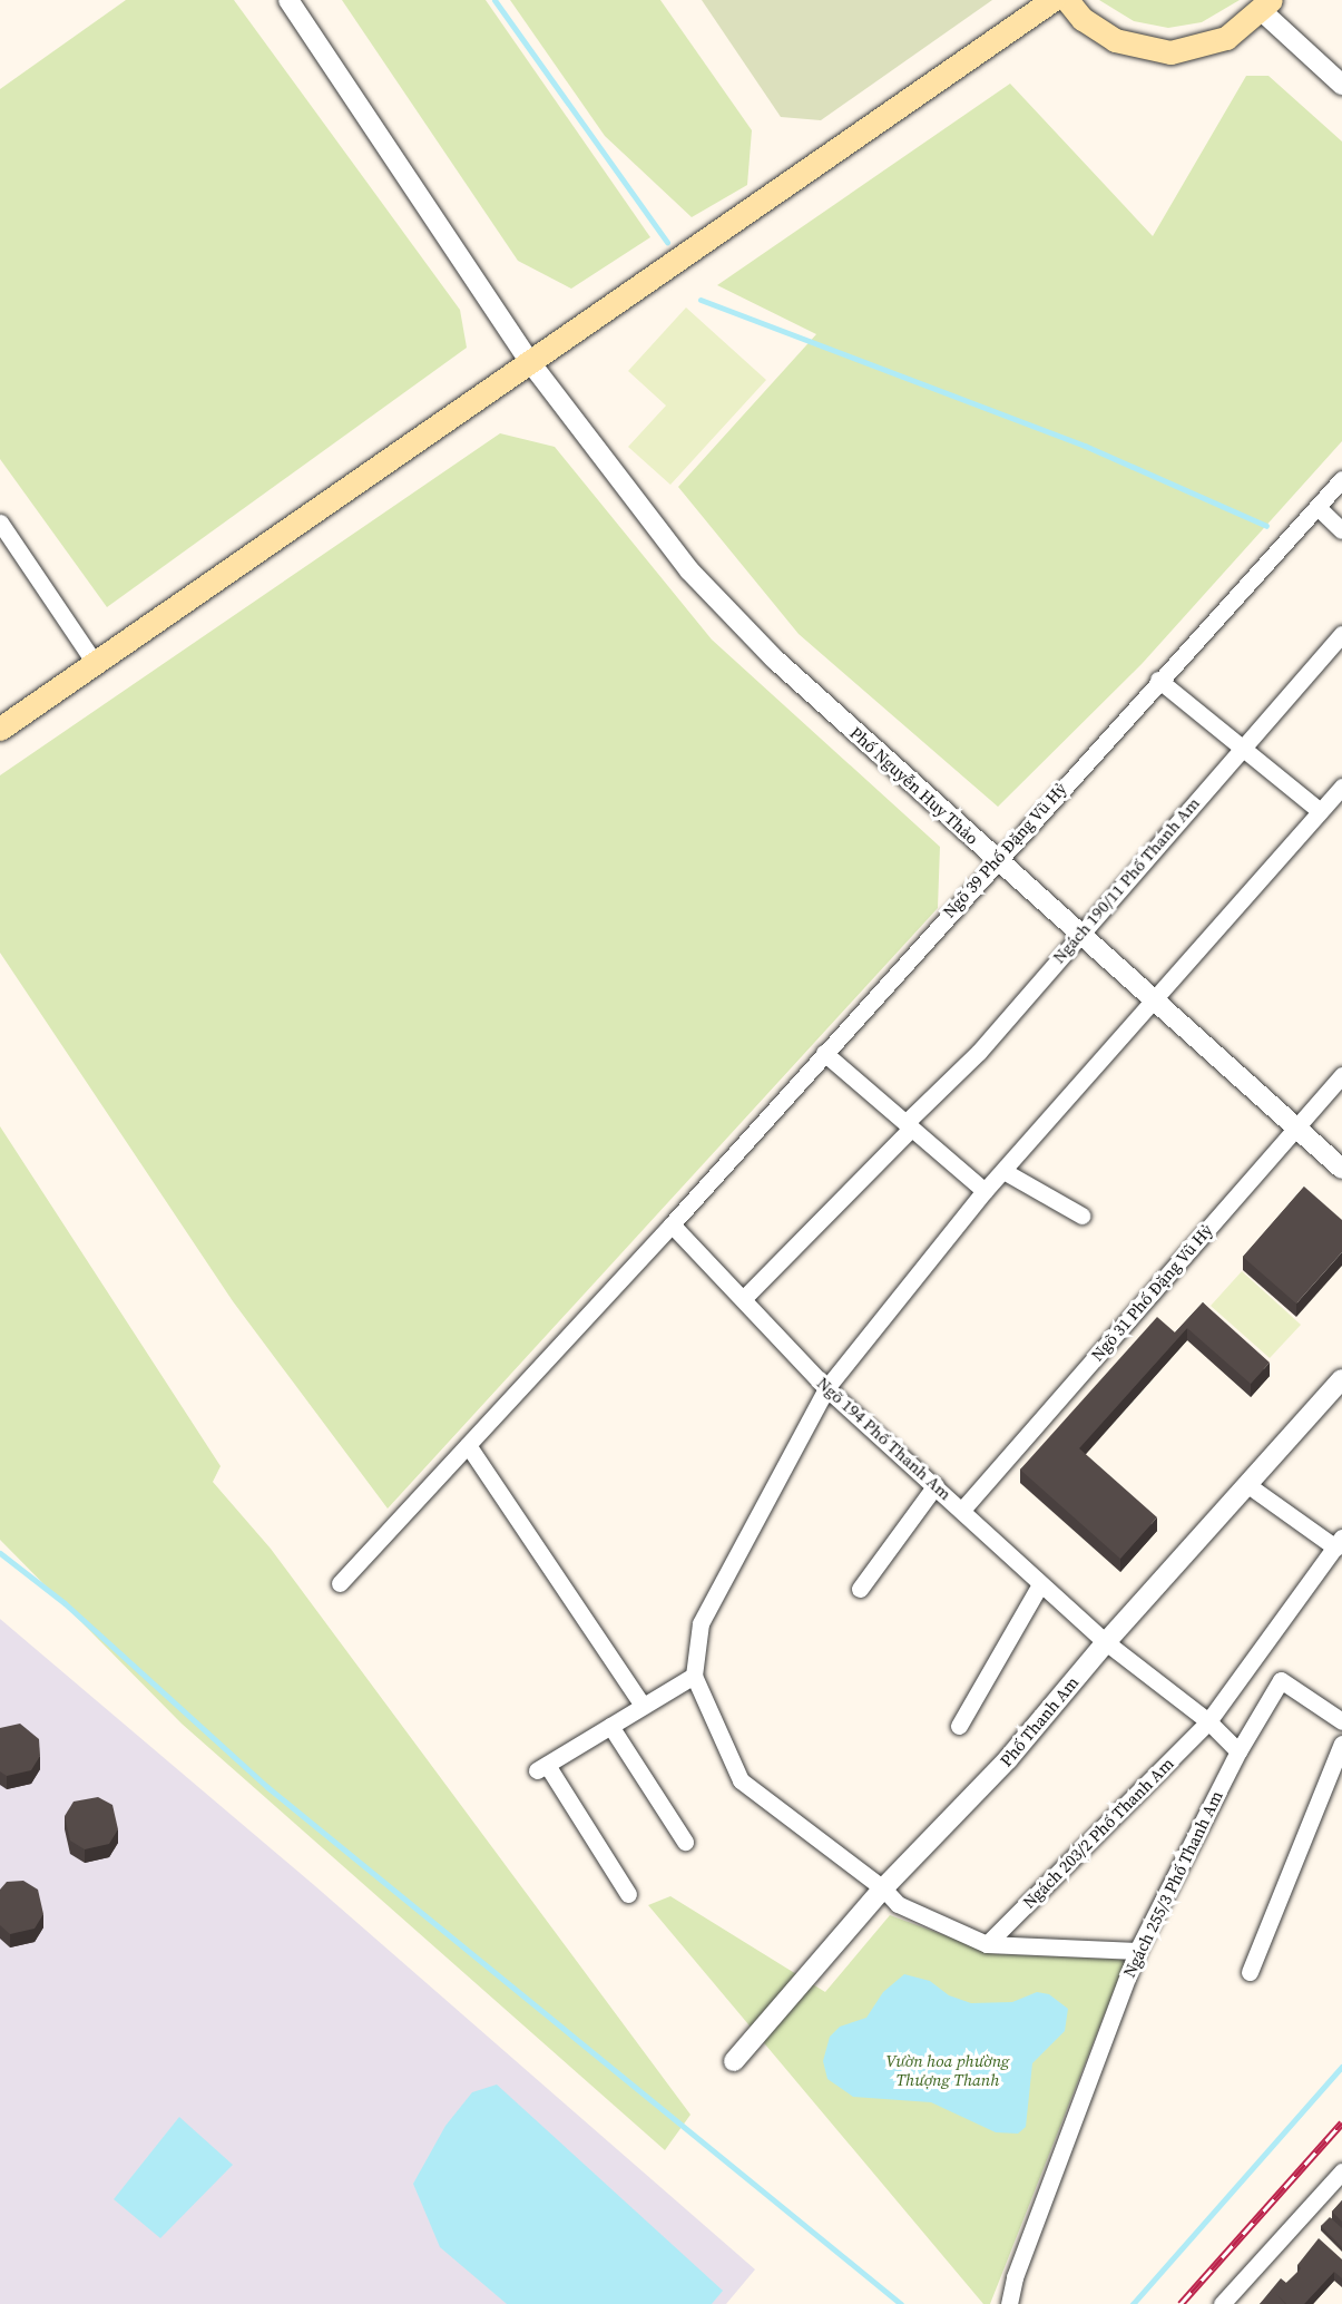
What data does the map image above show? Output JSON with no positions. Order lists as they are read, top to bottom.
{
  "streets": {
    "street": [
      "Phố Nguyễn Huy Thảo",
      "Ngõ 39 Phố Đặng Vũ Hỷ",
      "Ngách 190/11 Phố Thanh Am",
      "Ngõ 31 Phố Đặng Vũ Hỷ",
      "Ngõ 194 Phố Thanh Am",
      "Phố Thanh Am",
      "Ngách 203/2 Phố Thanh Am",
      "Ngách 255/3 Phố Thanh Am"
    ]
  },
  "crossings": [
    ["Phố Nguyễn Huy Thảo", "Ngõ 39 Phố Đặng Vũ Hỷ"],
    ["Phố Nguyễn Huy Thảo", "Ngách 190/11 Phố Thanh Am"],
    ["Phố Nguyễn Huy Thảo", "Ngõ 31 Phố Đặng Vũ Hỷ"],
    ["Ngõ 39 Phố Đặng Vũ Hỷ", "Ngõ 194 Phố Thanh Am"],
    ["Ngách 190/11 Phố Thanh Am", "Ngõ 194 Phố Thanh Am"],
    ["Ngõ 31 Phố Đặng Vũ Hỷ", "Ngõ 194 Phố Thanh Am"],
    ["Ngõ 194 Phố Thanh Am", "Phố Thanh Am"],
    ["Ngõ 194 Phố Thanh Am", "Ngách 203/2 Phố Thanh Am"],
    ["Ngõ 194 Phố Thanh Am", "Ngách 255/3 Phố Thanh Am"]
  ],
  "parks": ["Vườn hoa phường Thượng Thanh"]
}
